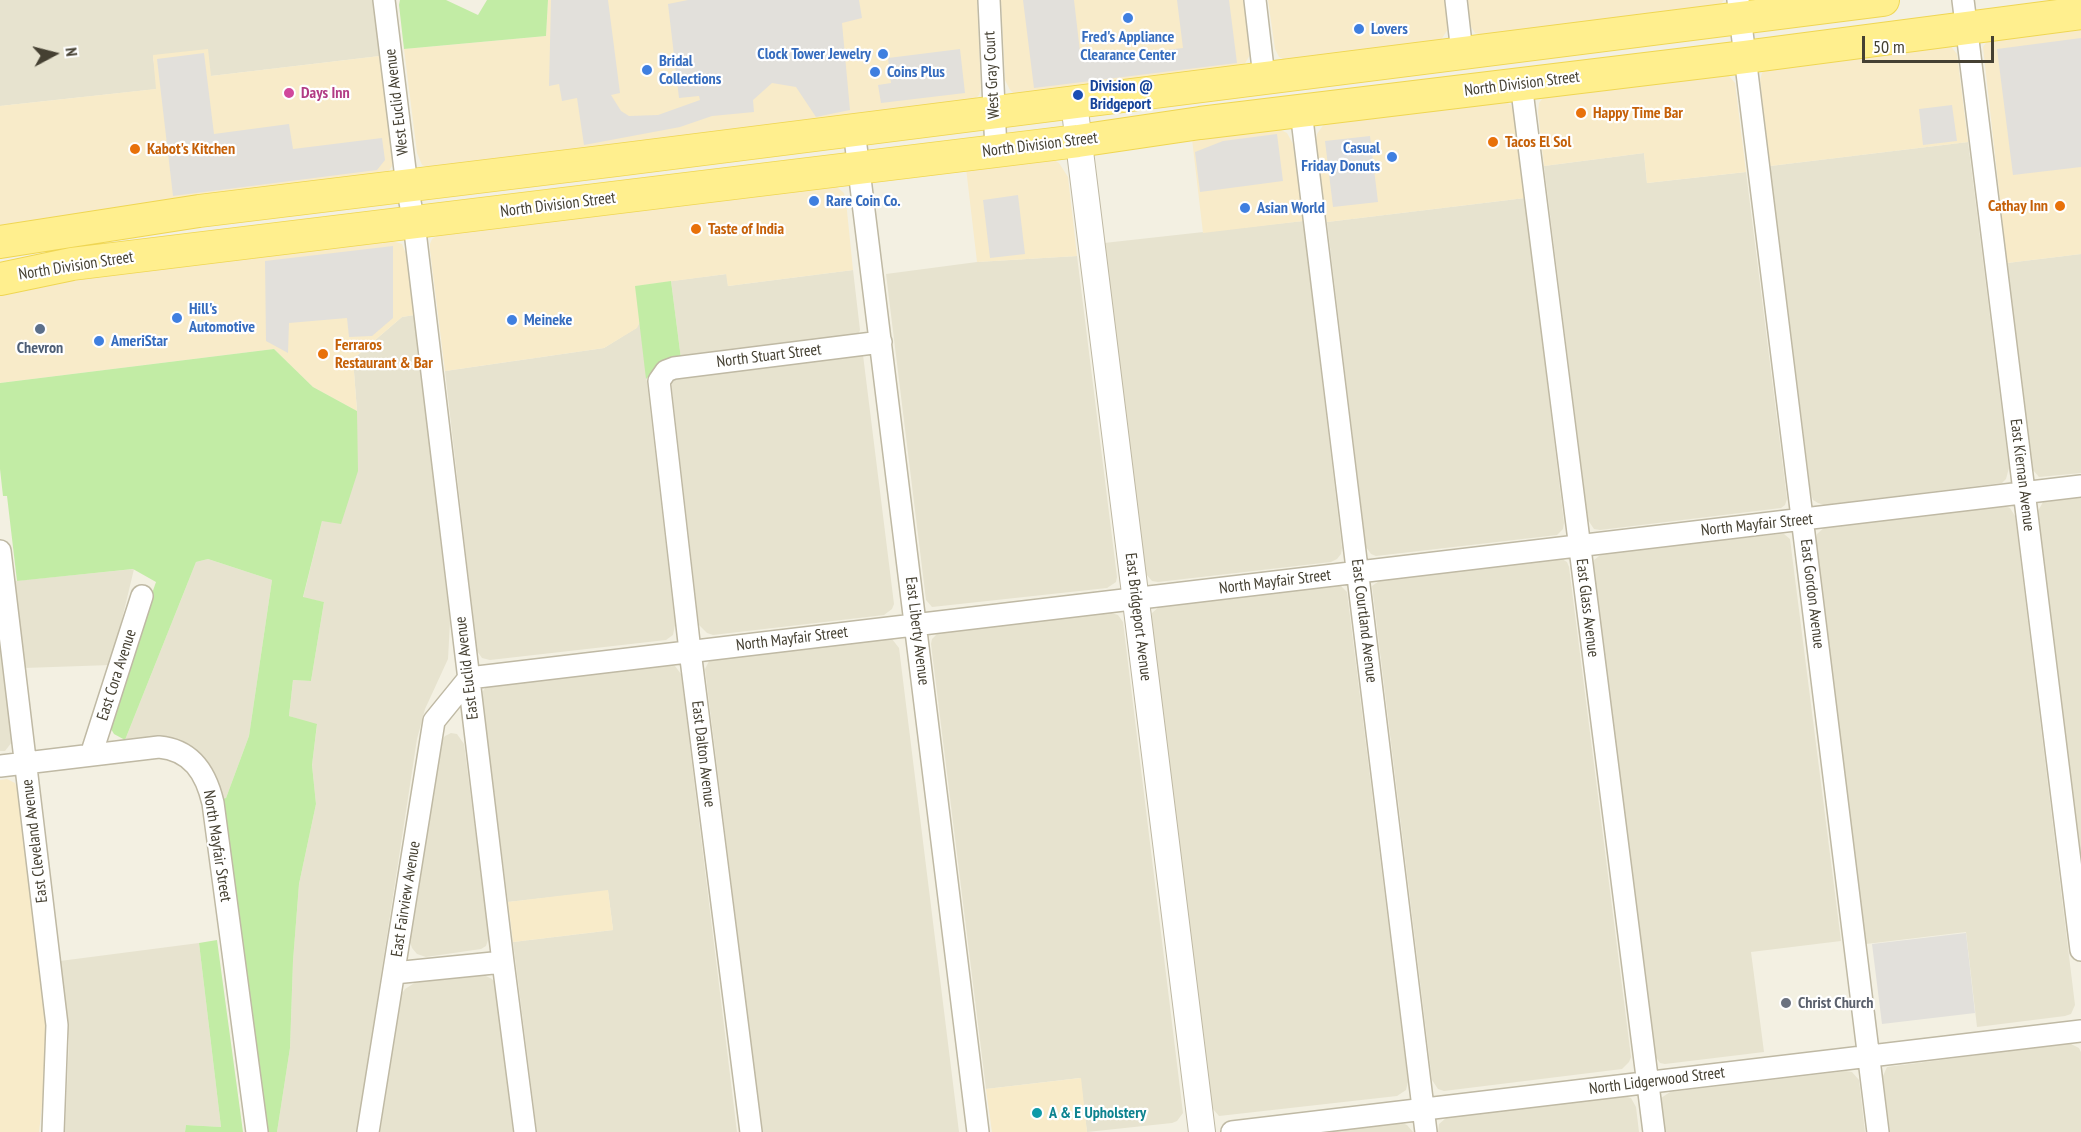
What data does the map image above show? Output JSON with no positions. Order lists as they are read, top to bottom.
{
  "streets": {
    "main road": ["North Division Street"],
    "street": [
      "West Gray Court",
      "West Euclid Avenue",
      "North Stuart Street",
      "East Kiernan Avenue",
      "North Mayfair Street",
      "East Gordon Avenue",
      "East Glass Avenue",
      "East Bridgeport Avenue",
      "East Courtland Avenue",
      "East Liberty Avenue",
      "East Euclid Avenue",
      "East Cora Avenue",
      "East Dalton Avenue",
      "East Cleveland Avenue",
      "East Fairview Avenue",
      "North Lidgerwood Street"
    ]
  },
  "crossings": [
    ["West Gray Court", "North Division Street"],
    ["North Division Street", "West Euclid Avenue"],
    ["North Division Street", "East Kiernan Avenue"],
    ["North Division Street", "East Gordon Avenue"],
    ["North Division Street", "East Glass Avenue"],
    ["North Division Street", "East Bridgeport Avenue"],
    ["North Division Street", "East Courtland Avenue"],
    ["North Division Street", "East Liberty Avenue"],
    ["North Division Street", "East Euclid Avenue"],
    ["West Euclid Avenue", "East Euclid Avenue"],
    ["North Stuart Street", "East Liberty Avenue"],
    ["North Stuart Street", "East Dalton Avenue"],
    ["East Kiernan Avenue", "North Mayfair Street"],
    ["North Mayfair Street", "East Gordon Avenue"],
    ["North Mayfair Street", "East Glass Avenue"],
    ["North Mayfair Street", "East Bridgeport Avenue"],
    ["North Mayfair Street", "East Courtland Avenue"],
    ["North Mayfair Street", "East Liberty Avenue"],
    ["North Mayfair Street", "East Euclid Avenue"],
    ["North Mayfair Street", "East Cora Avenue"],
    ["North Mayfair Street", "East Dalton Avenue"],
    ["North Mayfair Street", "East Cleveland Avenue"],
    ["North Mayfair Street", "East Fairview Avenue"],
    ["East Gordon Avenue", "North Lidgerwood Street"],
    ["East Glass Avenue", "North Lidgerwood Street"],
    ["East Courtland Avenue", "North Lidgerwood Street"],
    ["East Euclid Avenue", "East Fairview Avenue"]
  ],
  "places": [
    "Fred's Appliance Clearance Center",
    "Lovers",
    "Clock Tower Jewelry",
    "Bridal Collections",
    "Coins Plus",
    "Days Inn",
    "Division @ Bridgeport",
    "Happy Time Bar",
    "Tacos El Sol",
    "Kabot's Kitchen",
    "Casual Friday Donuts",
    "Rare Coin Co.",
    "Cathay Inn",
    "Asian World",
    "Taste of India",
    "Hill's Automotive",
    "Meineke",
    "Chevron",
    "AmeriStar",
    "Ferraros Restaurant & Bar",
    "Christ Church",
    "A & E Upholstery"
  ],
  "scale_bar": "50 m",
  "north": "right"
}
